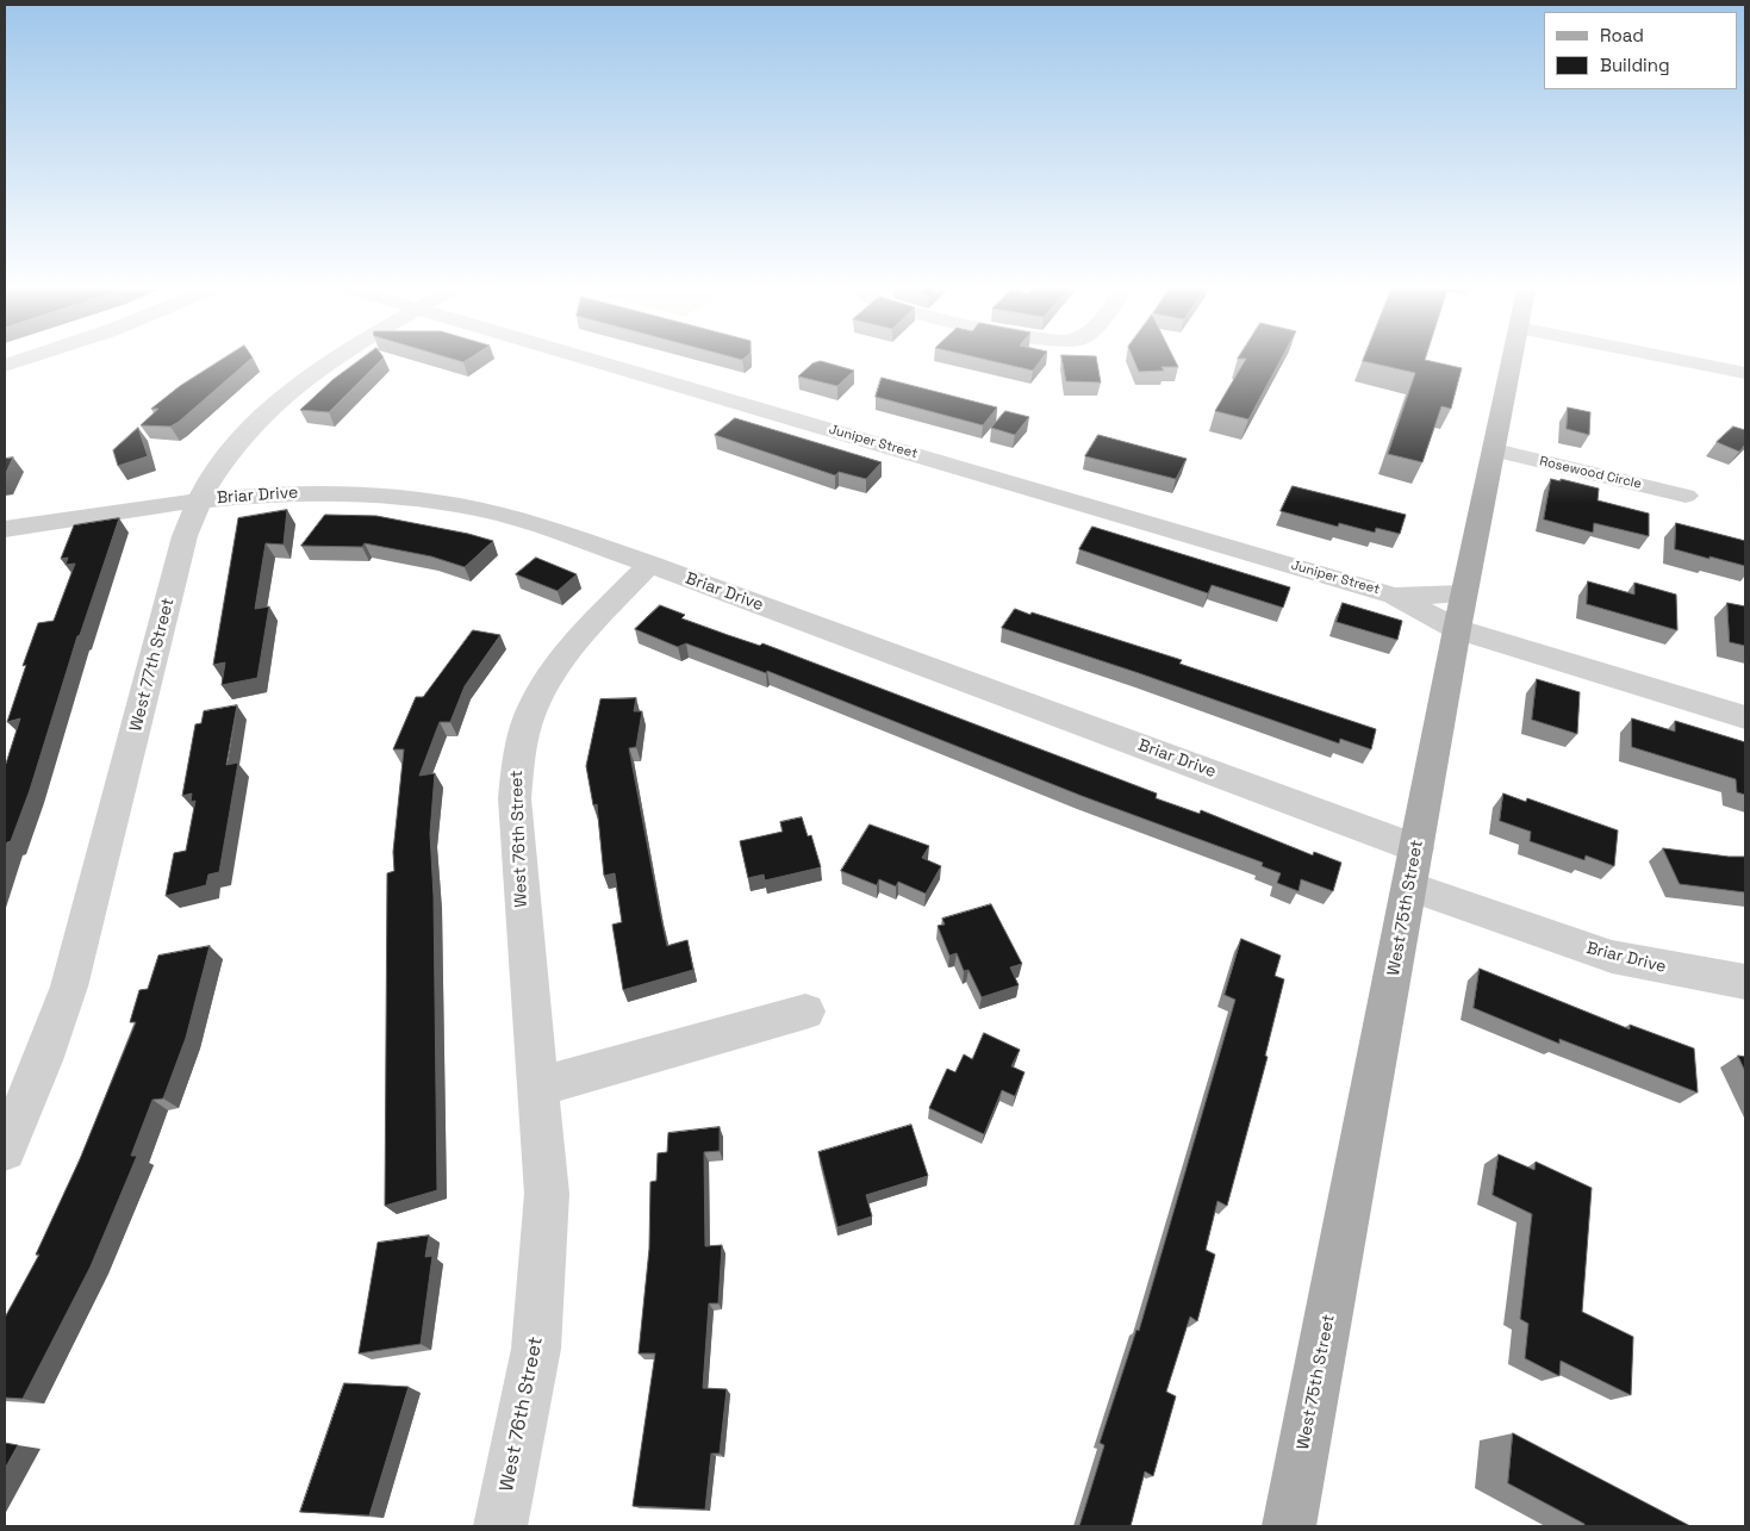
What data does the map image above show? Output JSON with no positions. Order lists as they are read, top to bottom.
{
  "streets": {
    "main road": ["West 75th Street"],
    "street": [
      "Juniper Street",
      "Rosewood Circle",
      "Briar Drive",
      "West 77th Street",
      "West 76th Street"
    ]
  },
  "crossings": [
    ["Juniper Street", "West 75th Street"],
    ["Rosewood Circle", "West 75th Street"],
    ["Briar Drive", "West 77th Street"],
    ["Briar Drive", "West 76th Street"],
    ["Briar Drive", "West 75th Street"]
  ],
  "legend": ["Road", "Building"]
}
